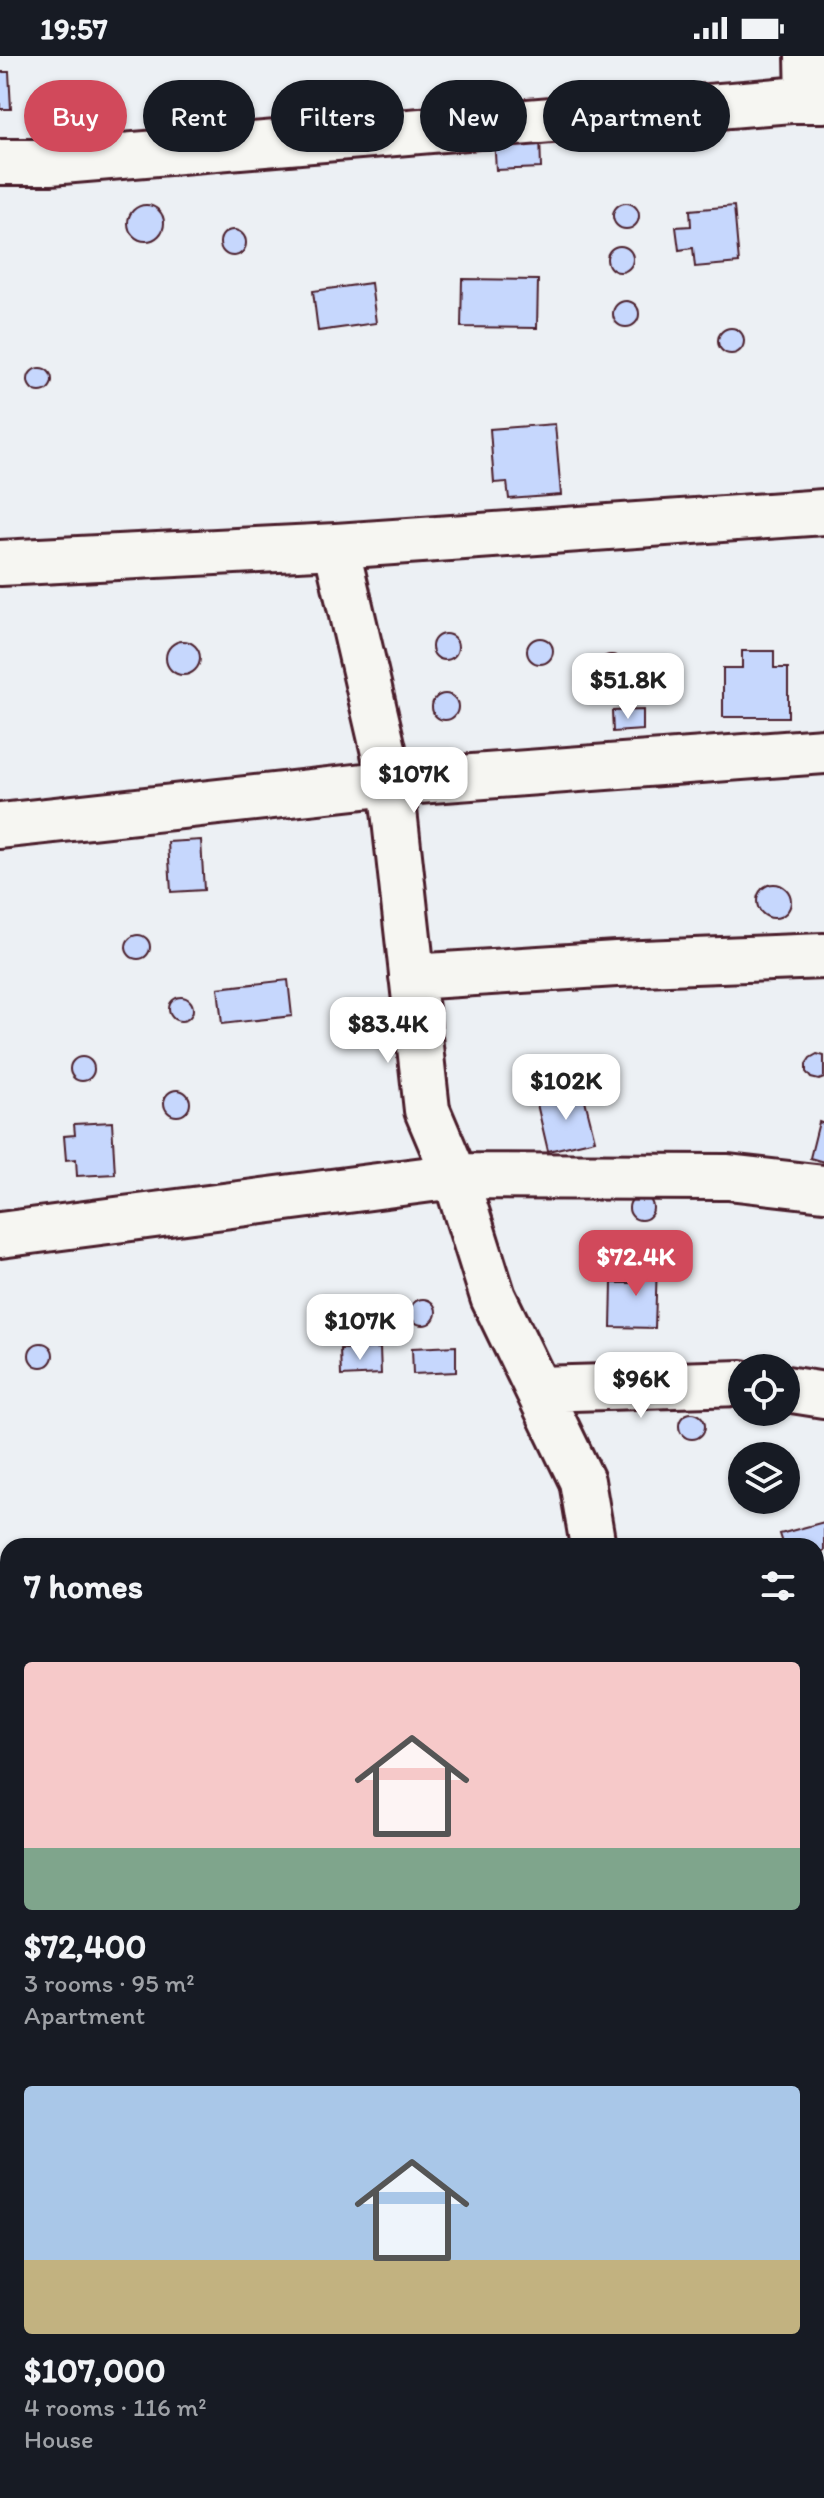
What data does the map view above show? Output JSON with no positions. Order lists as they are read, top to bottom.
{
  "page": {
    "status": "19:57",
    "chip": [
      "Buy",
      "Rent",
      "Filters",
      "New",
      "Apartment"
    ],
    "price": [
      "$51.8K",
      "$107K",
      "$83.4K",
      "$102K",
      "$72.4K",
      "$107K",
      "$96K"
    ],
    "heading": "7 homes",
    "list": [
      {
        "name": "$72,400",
        "note": "3 rooms · 95 m² · Apartment"
      },
      {
        "name": "$107,000",
        "note": "4 rooms · 116 m² · House"
      }
    ]
  }
}
